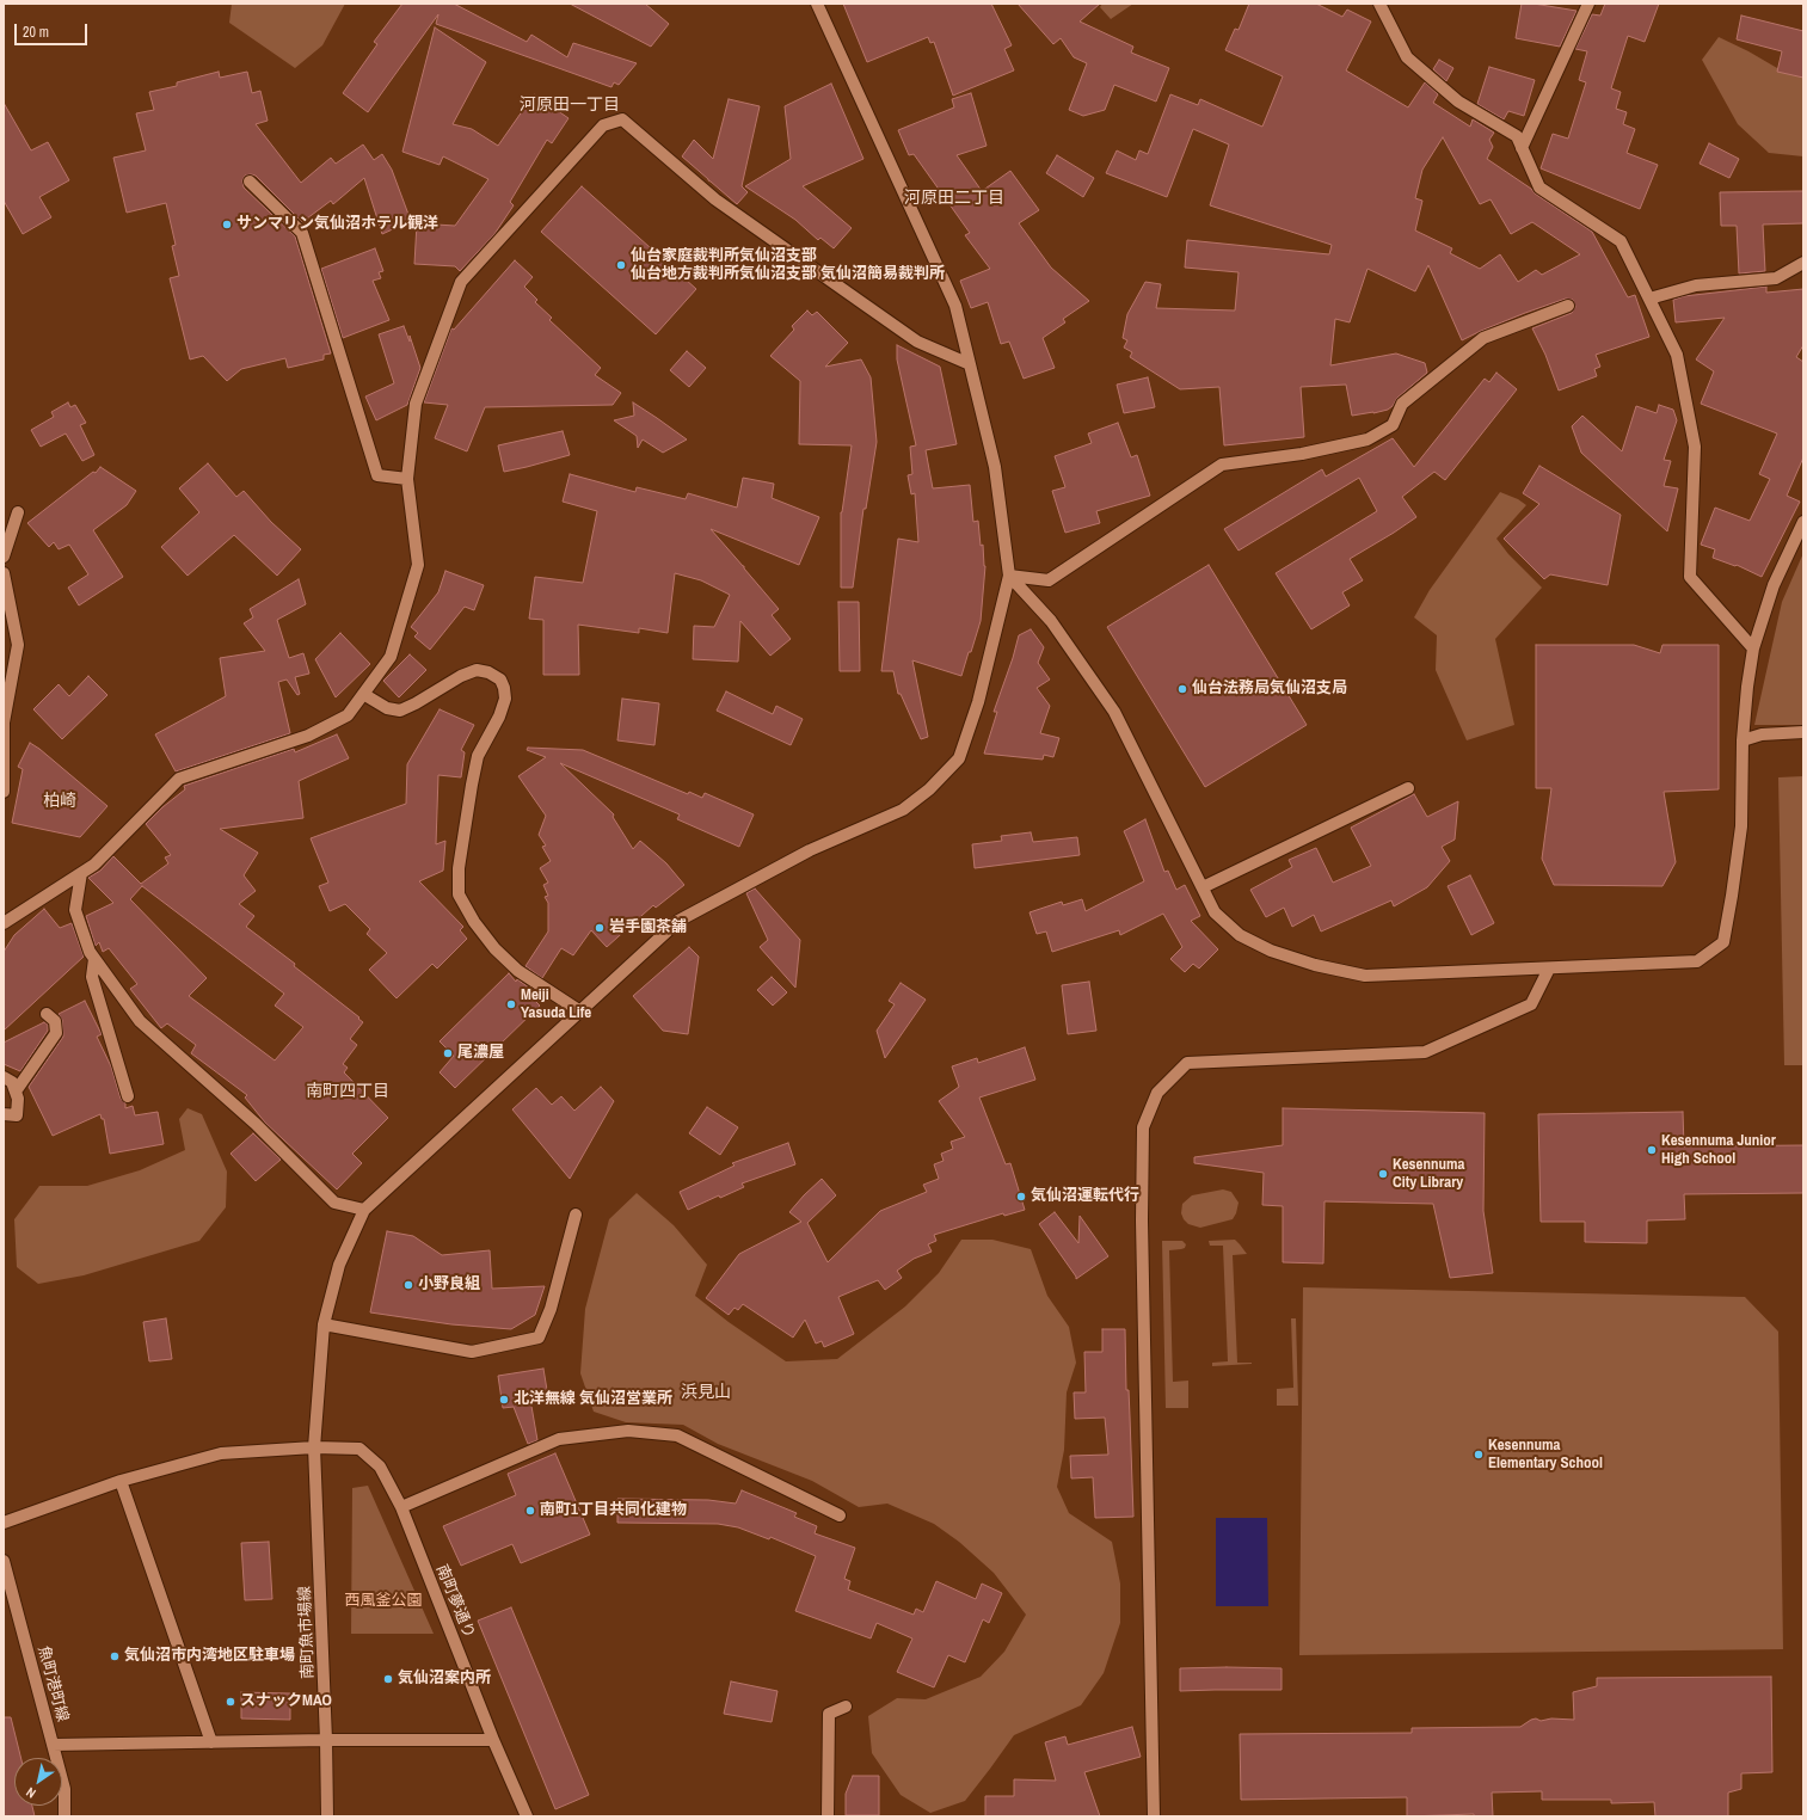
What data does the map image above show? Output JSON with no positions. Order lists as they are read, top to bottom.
{
  "streets": {
    "street": ["南町夢通り", "南町魚市場線", "魚町港町線"]
  },
  "crossings": [
    ["南町夢通り", "南町魚市場線"]
  ],
  "districts": [
    "河原田一丁目",
    "河原田二丁目",
    "柏崎",
    "南町四丁目",
    "浜見山"
  ],
  "parks": ["西風釜公園"],
  "places": [
    "サンマリン気仙沼ホテル観洋",
    "仙台家庭裁判所気仙沼支部 仙台地方裁判所気仙沼支部 気仙沼簡易裁判所",
    "仙台法務局気仙沼支局",
    "岩手園茶舗",
    "Meiji Yasuda Life",
    "尾濃屋",
    "Kesennuma Junior High School",
    "Kesennuma City Library",
    "気仙沼運転代行",
    "小野良組",
    "北洋無線 気仙沼営業所",
    "Kesennuma Elementary School",
    "南町1丁目共同化建物",
    "気仙沼市内湾地区駐車場",
    "気仙沼案内所",
    "スナックMAO"
  ],
  "scale_bar": "20 m",
  "north": "bottom left"
}
